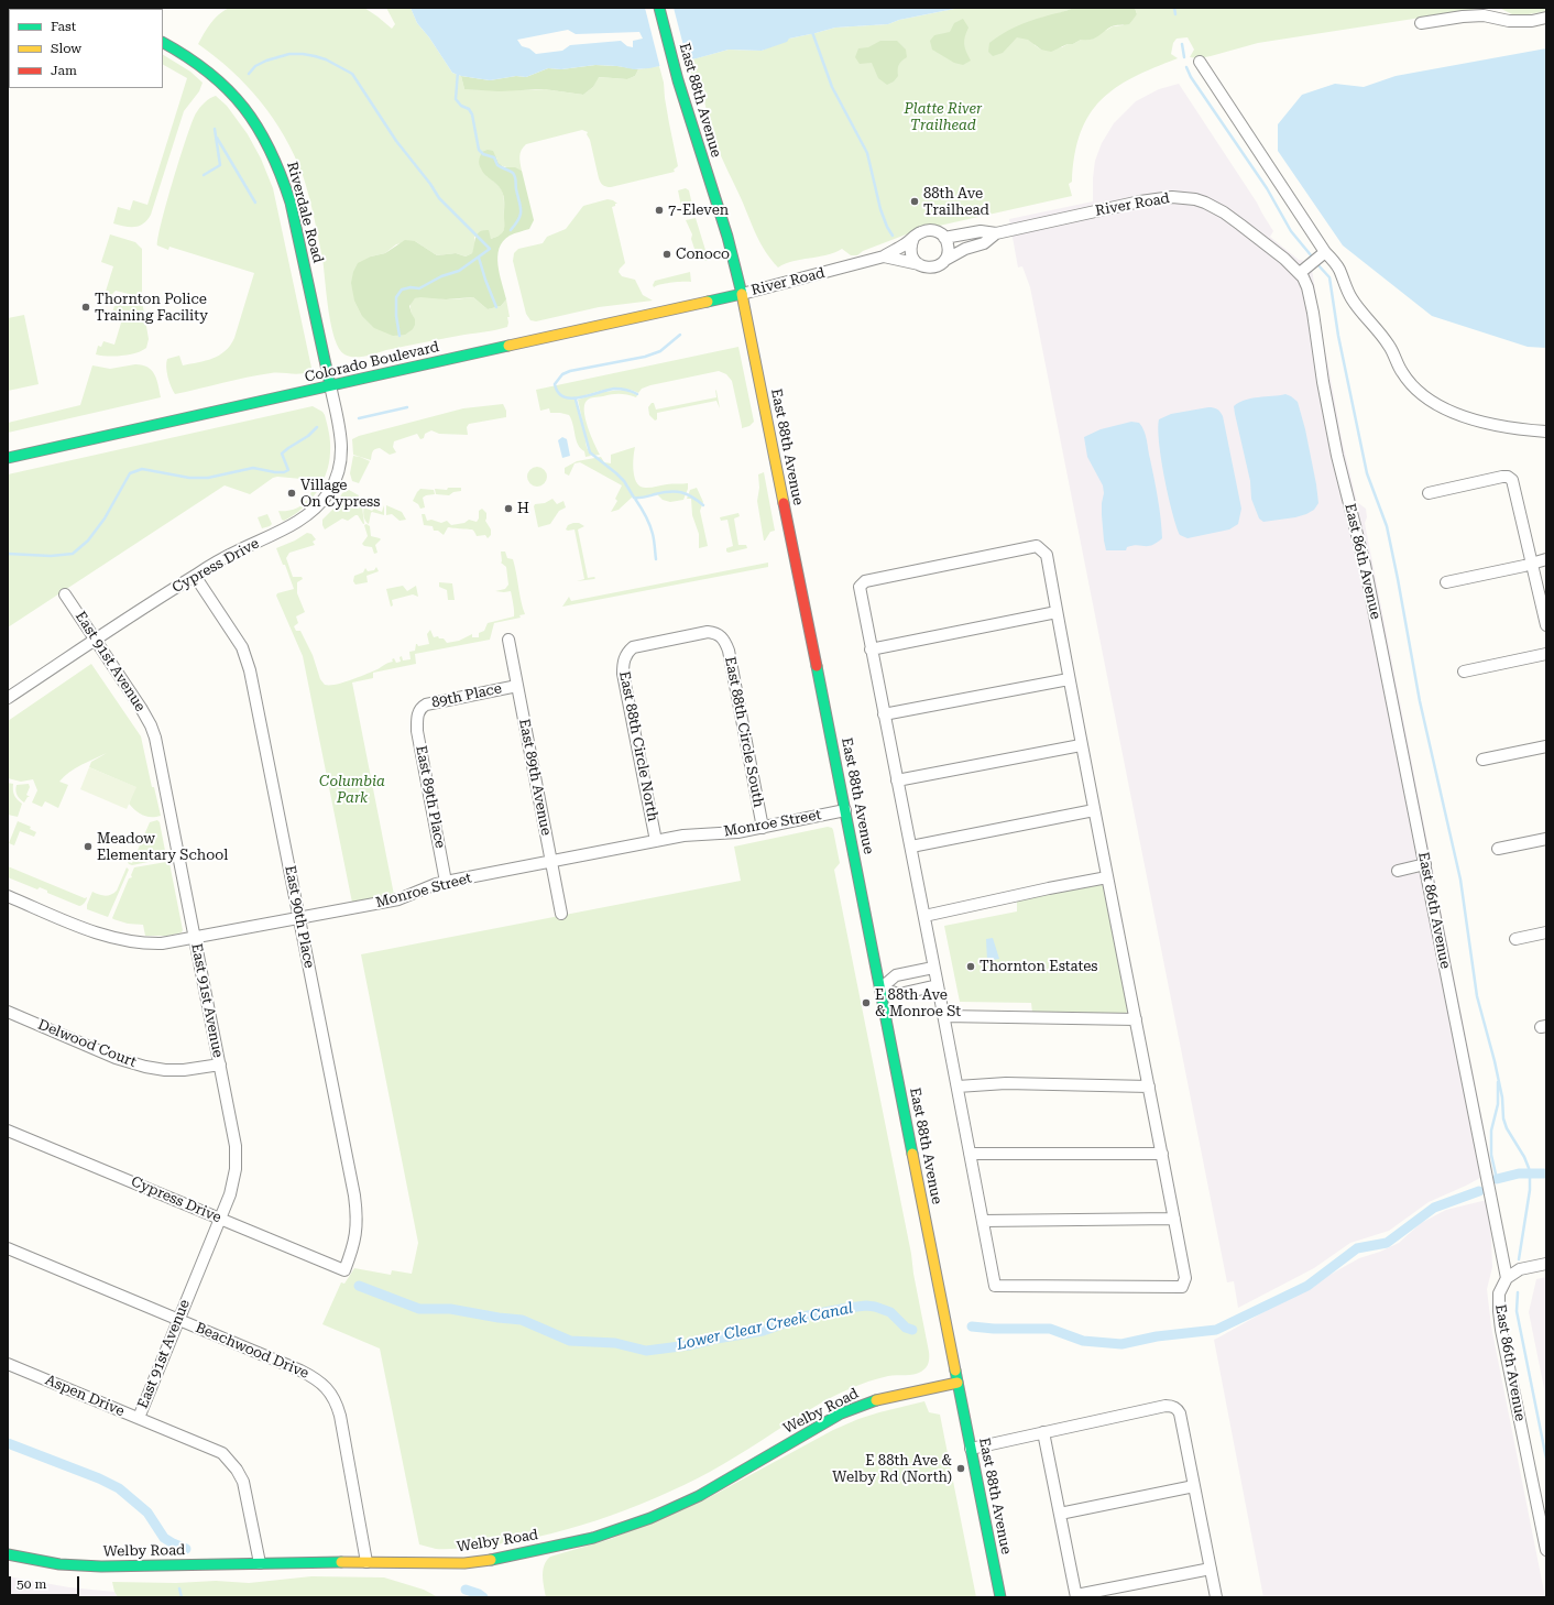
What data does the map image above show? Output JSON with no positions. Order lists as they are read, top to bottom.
{
  "streets": {
    "main road": [
      "East 88th Avenue",
      "Riverdale Road",
      "Colorado Boulevard",
      "Welby Road"
    ],
    "street": [
      "River Road",
      "East 86th Avenue",
      "Cypress Drive",
      "East 91st Avenue",
      "89th Place",
      "East 88th Circle South",
      "East 88th Circle North",
      "East 89th Avenue",
      "East 89th Place",
      "Monroe Street",
      "East 90th Place",
      "Delwood Court",
      "Beachwood Drive",
      "Aspen Drive"
    ]
  },
  "crossings": [
    ["East 88th Avenue", "River Road"],
    ["East 88th Avenue", "Colorado Boulevard"],
    ["East 88th Avenue", "Monroe Street"],
    ["East 88th Avenue", "Welby Road"],
    ["River Road", "Colorado Boulevard"],
    ["River Road", "East 86th Avenue"],
    ["Riverdale Road", "Colorado Boulevard"],
    ["Riverdale Road", "Cypress Drive"],
    ["Colorado Boulevard", "Cypress Drive"],
    ["Cypress Drive", "East 91st Avenue"],
    ["Cypress Drive", "East 90th Place"],
    ["East 91st Avenue", "Monroe Street"],
    ["East 91st Avenue", "Delwood Court"],
    ["East 91st Avenue", "Beachwood Drive"],
    ["East 91st Avenue", "Aspen Drive"],
    ["89th Place", "East 89th Avenue"],
    ["89th Place", "East 89th Place"],
    ["East 88th Circle South", "East 88th Circle North"],
    ["East 88th Circle South", "Monroe Street"],
    ["East 88th Circle North", "Monroe Street"],
    ["East 89th Avenue", "Monroe Street"],
    ["East 89th Place", "Monroe Street"],
    ["Monroe Street", "East 90th Place"],
    ["Beachwood Drive", "Welby Road"],
    ["Aspen Drive", "Welby Road"]
  ],
  "water": ["Lower Clear Creek Canal"],
  "parks": ["Platte River Trailhead", "Columbia Park"],
  "places": [
    "88th Ave Trailhead",
    "7-Eleven",
    "Conoco",
    "Thornton Police Training Facility",
    "Village On Cypress",
    "H",
    "Meadow Elementary School",
    "Thornton Estates",
    "E 88th Ave & Monroe St",
    "E 88th Ave & Welby Rd (North)"
  ],
  "legend": ["Fast", "Slow", "Jam"],
  "scale_bar": "50 m"
}
